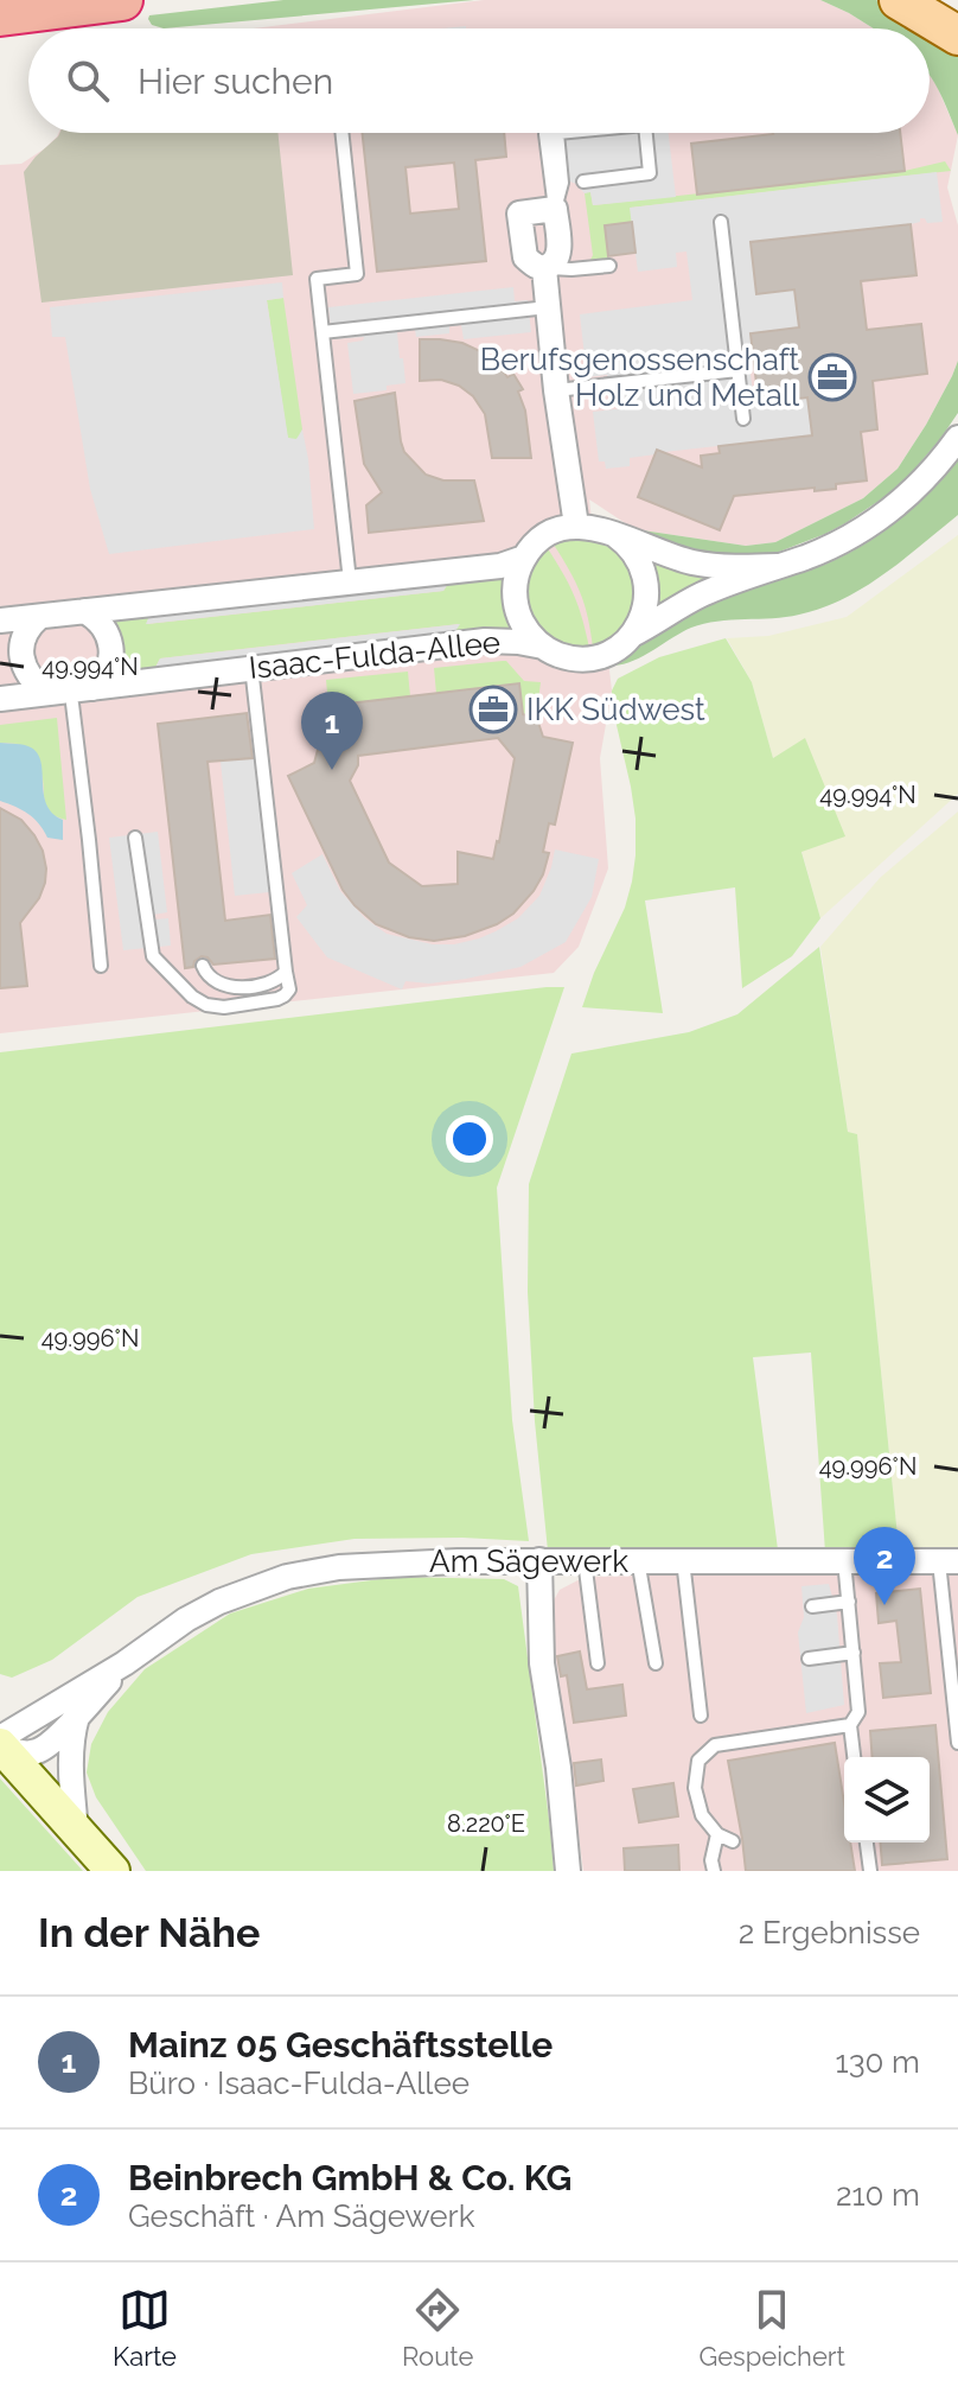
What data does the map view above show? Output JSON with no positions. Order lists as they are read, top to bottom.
{
  "streets": {
    "street": ["Isaac-Fulda-Allee", "Am Sägewerk"]
  },
  "places": {
    "office": ["Berufsgenossenschaft Holz und Metall", "IKK Südwest"]
  },
  "page": {
    "search": "Hier suchen",
    "pins": ["1", "2"],
    "heading": ["In der Nähe", "2 Ergebnisse"],
    "list": [
      {
        "mark": "1",
        "name": "Mainz 05 Geschäftsstelle",
        "note": "Büro · Isaac-Fulda-Allee",
        "value": "130 m"
      },
      {
        "mark": "2",
        "name": "Beinbrech GmbH & Co. KG",
        "note": "Geschäft · Am Sägewerk",
        "value": "210 m"
      }
    ],
    "nav": ["Karte", "Route", "Gespeichert"]
  },
  "coordinates": ["49.994°N", "49.996°N", "8.220°E"]
}
